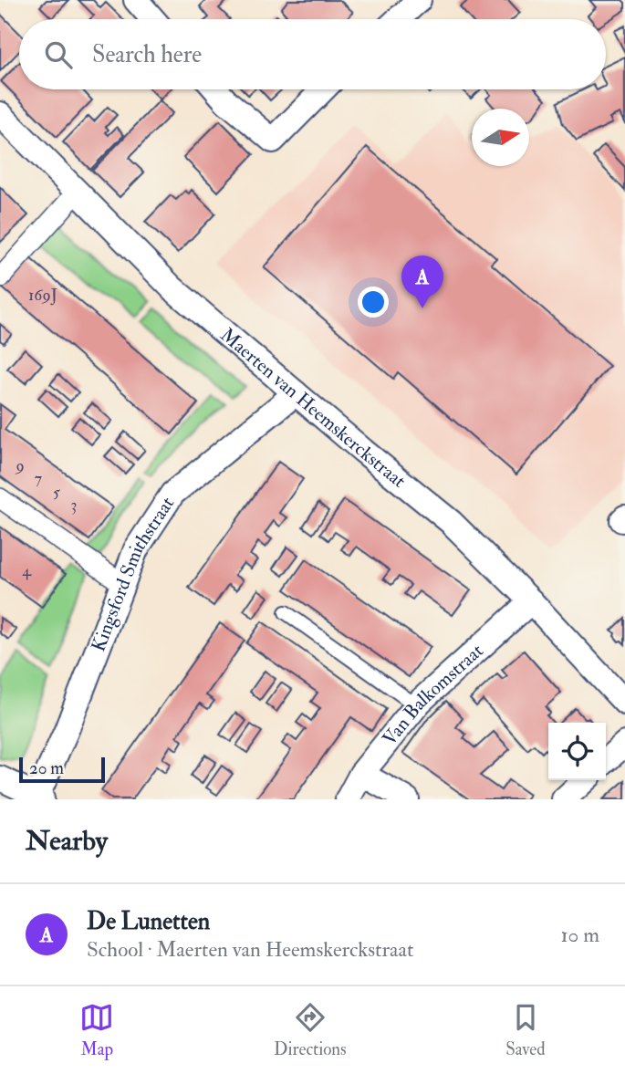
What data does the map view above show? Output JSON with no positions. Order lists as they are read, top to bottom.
{
  "streets": {
    "street": ["Maerten van Heemskerckstraat", "Kingsford Smithstraat", "Van Balkomstraat"]
  },
  "crossings": [
    ["Maerten van Heemskerckstraat", "Kingsford Smithstraat"],
    ["Maerten van Heemskerckstraat", "Van Balkomstraat"]
  ],
  "house_numbers": [
    "169J",
    "9",
    "7",
    "5",
    "3",
    "4"
  ],
  "scale_bar": "20 m",
  "north": "right",
  "page": {
    "search": "Search here",
    "pins": "A",
    "scale": "20 m",
    "heading": "Nearby",
    "list": [
      {
        "mark": "A",
        "name": "De Lunetten",
        "note": "School · Maerten van Heemskerckstraat",
        "value": "10 m"
      }
    ],
    "nav": ["Map", "Directions", "Saved"]
  }
}
